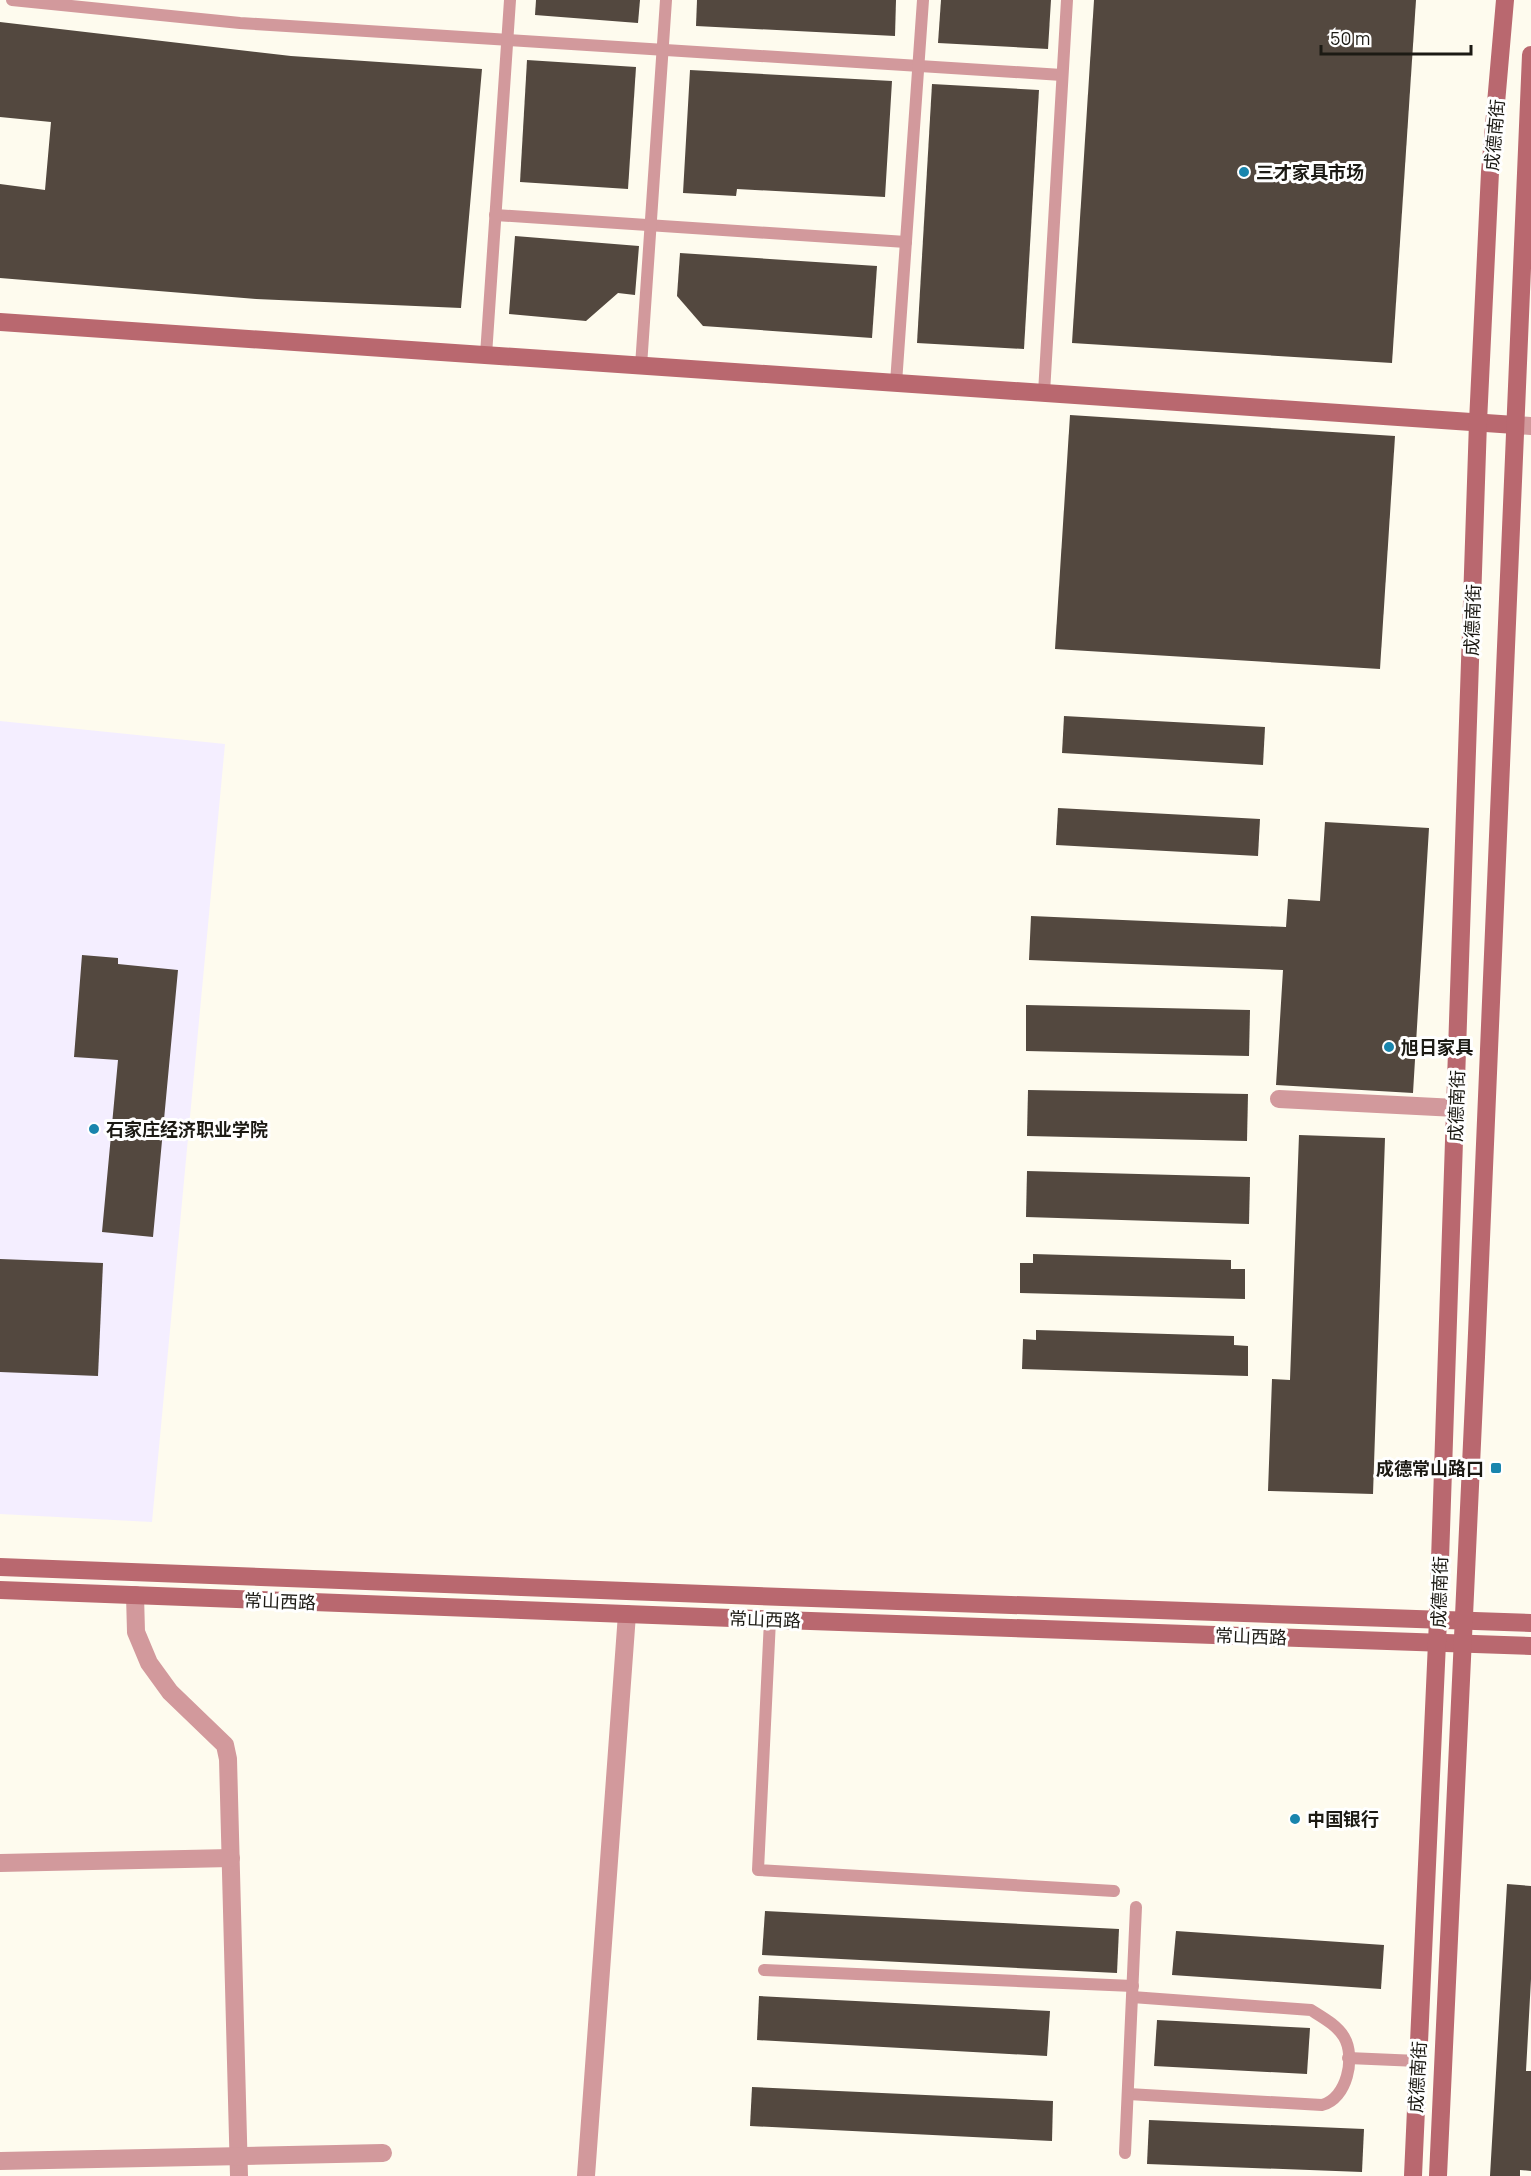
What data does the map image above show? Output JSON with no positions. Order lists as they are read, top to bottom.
{
  "streets": {
    "main road": ["成德南街", "常山西路"]
  },
  "crossings": [
    ["成德南街", "常山西路"]
  ],
  "places": {
    "other": [
      "三才家具市场",
      "旭日家具",
      "石家庄经济职业学院",
      "中国银行"
    ],
    "transit": ["成德常山路口"]
  },
  "scale_bar": "50 m"
}
